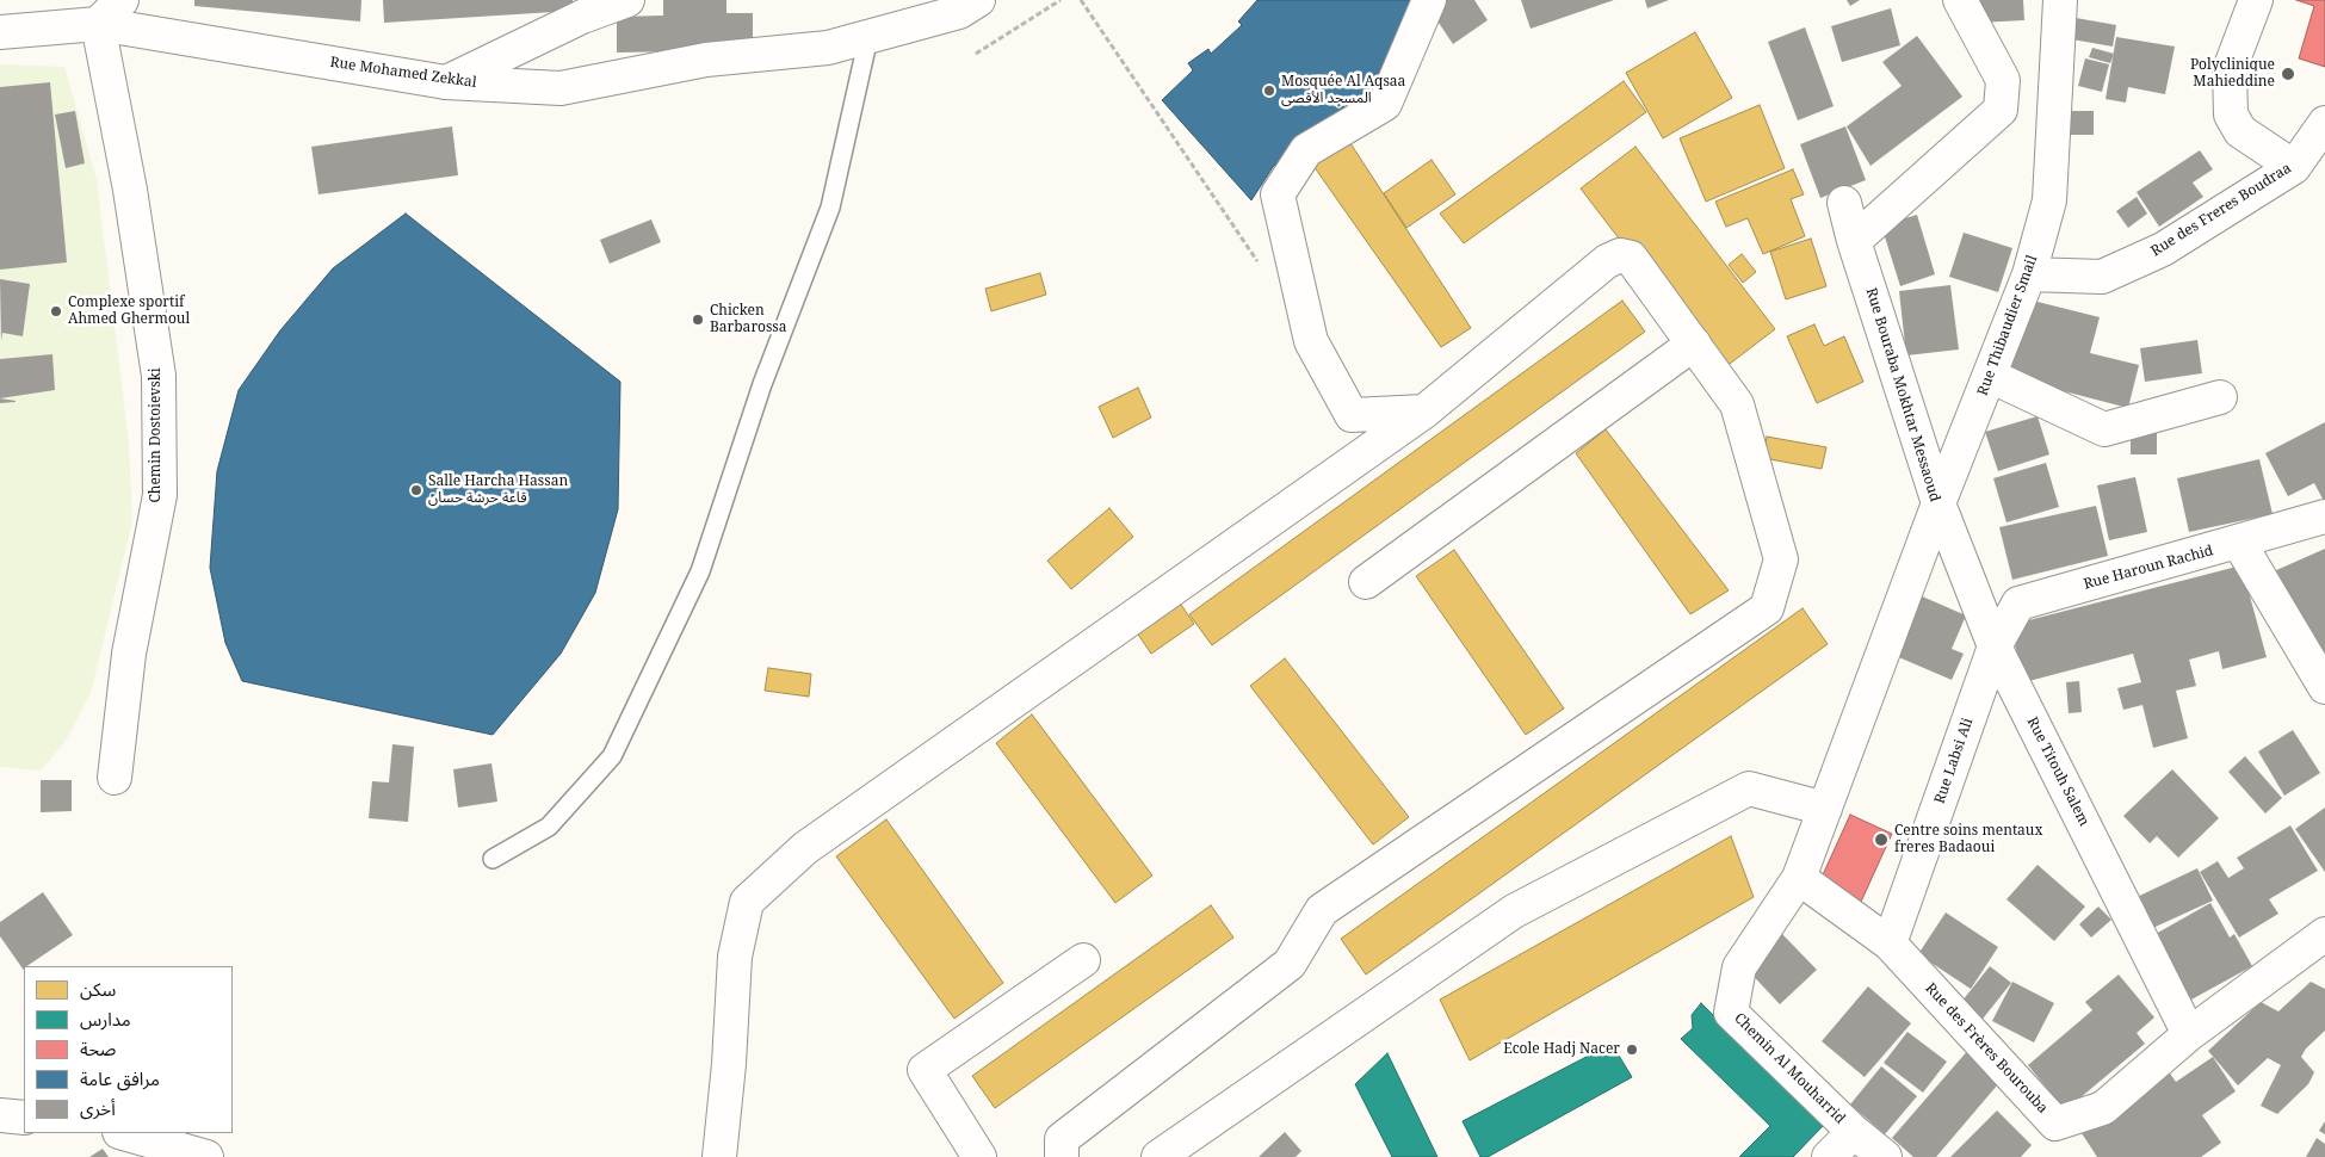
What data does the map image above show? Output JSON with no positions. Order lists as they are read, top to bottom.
{
  "streets": {
    "street": [
      "Rue Mohamed Zekkal",
      "Rue des Freres Boudraa",
      "Rue Thibaudier Smail",
      "Rue Bouraba Mokhtar Messaoud",
      "Chemin Dostoievski",
      "Rue Haroun Rachid",
      "Rue Labsi Ali",
      "Rue Titouh Salem",
      "Rue des Frères Bourouba",
      "Chemin Al Mouharrid"
    ]
  },
  "crossings": [
    ["Rue Mohamed Zekkal", "Chemin Dostoievski"],
    ["Rue des Freres Boudraa", "Rue Thibaudier Smail"],
    ["Rue Thibaudier Smail", "Rue Bouraba Mokhtar Messaoud"],
    ["Rue Thibaudier Smail", "Rue Titouh Salem"],
    ["Rue Bouraba Mokhtar Messaoud", "Rue Titouh Salem"],
    ["Rue Bouraba Mokhtar Messaoud", "Rue des Frères Bourouba"],
    ["Rue Bouraba Mokhtar Messaoud", "Chemin Al Mouharrid"],
    ["Rue Haroun Rachid", "Rue Labsi Ali"],
    ["Rue Haroun Rachid", "Rue Titouh Salem"],
    ["Rue Labsi Ali", "Rue Titouh Salem"],
    ["Rue Labsi Ali", "Rue des Frères Bourouba"],
    ["Rue Titouh Salem", "Rue des Frères Bourouba"],
    ["Rue des Frères Bourouba", "Chemin Al Mouharrid"]
  ],
  "places": [
    "Polyclinique Mahieddine",
    "Mosquée Al Aqsaa المسجد الأقصى",
    "Complexe sportif Ahmed Ghermoul",
    "Chicken Barbarossa",
    "Salle Harcha Hassan قاعة حرشة حسان",
    "Centre soins mentaux freres Badaoui",
    "Ecole Hadj Nacer"
  ],
  "legend": [
    "سكن",
    "مدارس",
    "صحة",
    "مرافق عامة",
    "أخرى"
  ]
}
